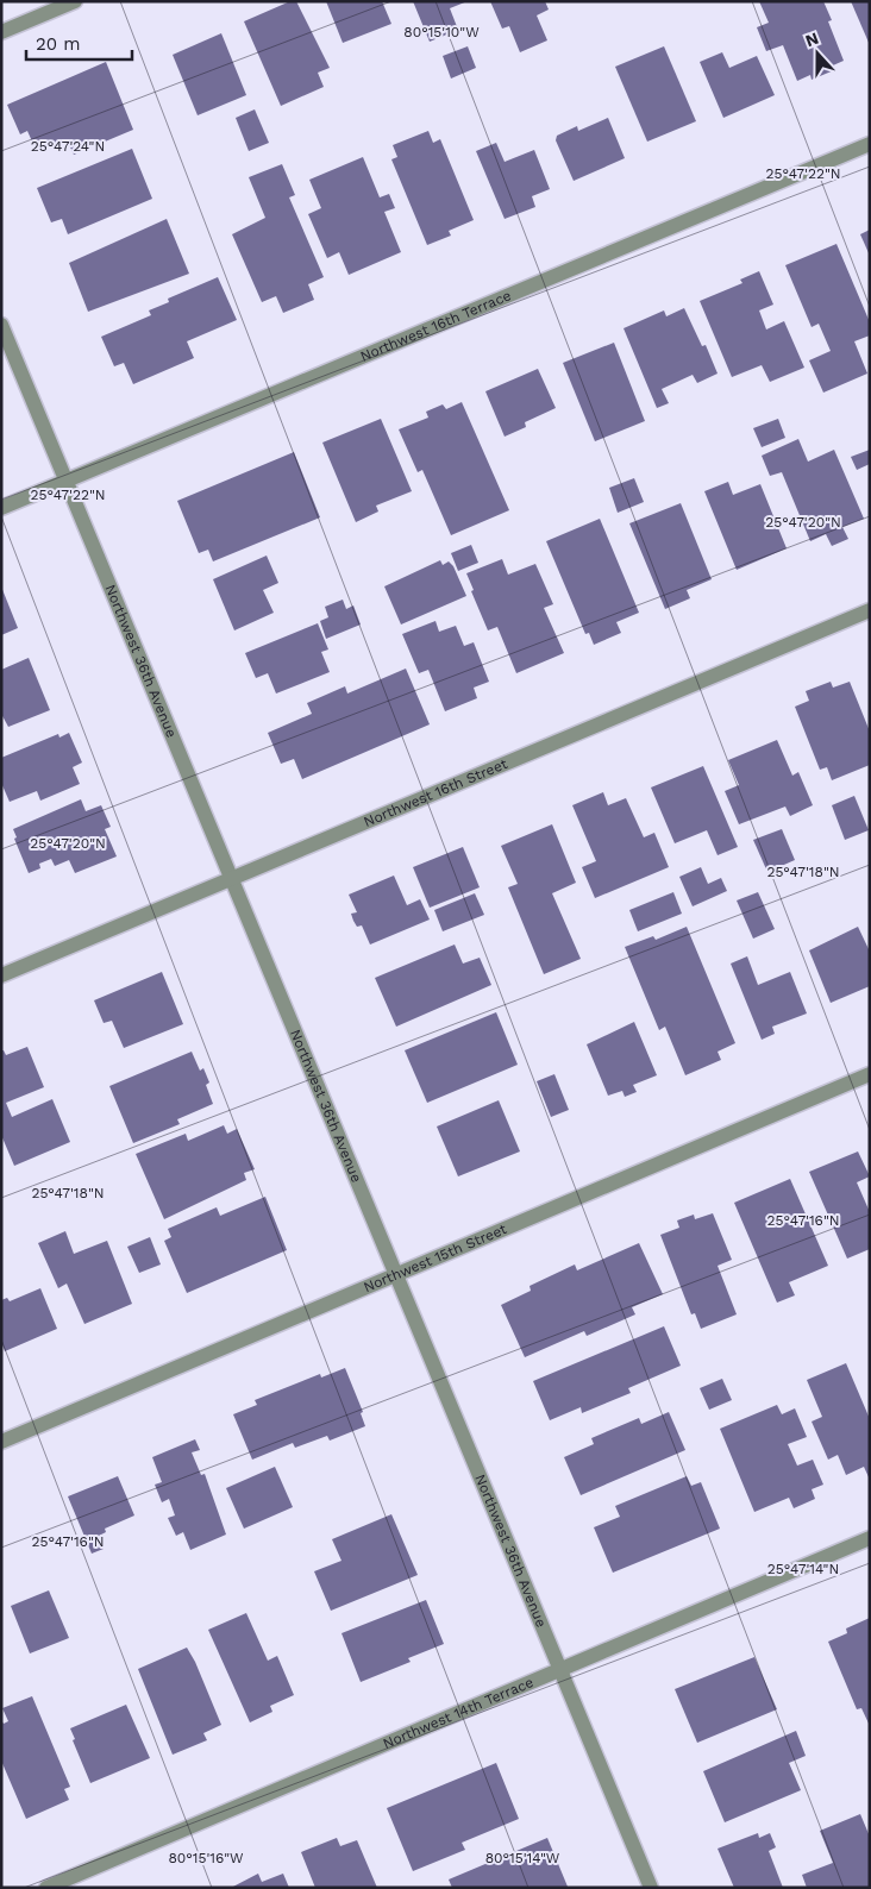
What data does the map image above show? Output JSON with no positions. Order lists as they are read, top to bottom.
{
  "streets": {
    "street": [
      "Northwest 16th Terrace",
      "Northwest 36th Avenue",
      "Northwest 16th Street",
      "Northwest 15th Street",
      "Northwest 14th Terrace"
    ]
  },
  "crossings": [
    ["Northwest 16th Terrace", "Northwest 36th Avenue"],
    ["Northwest 36th Avenue", "Northwest 16th Street"],
    ["Northwest 36th Avenue", "Northwest 15th Street"],
    ["Northwest 36th Avenue", "Northwest 14th Terrace"]
  ],
  "scale_bar": "20 m",
  "north": "top",
  "coordinates": [
    "80°15'10\"W",
    "25°47'24\"N",
    "25°47'22\"N",
    "25°47'20\"N",
    "25°47'18\"N",
    "25°47'16\"N",
    "25°47'14\"N",
    "80°15'16\"W",
    "80°15'14\"W"
  ]
}
